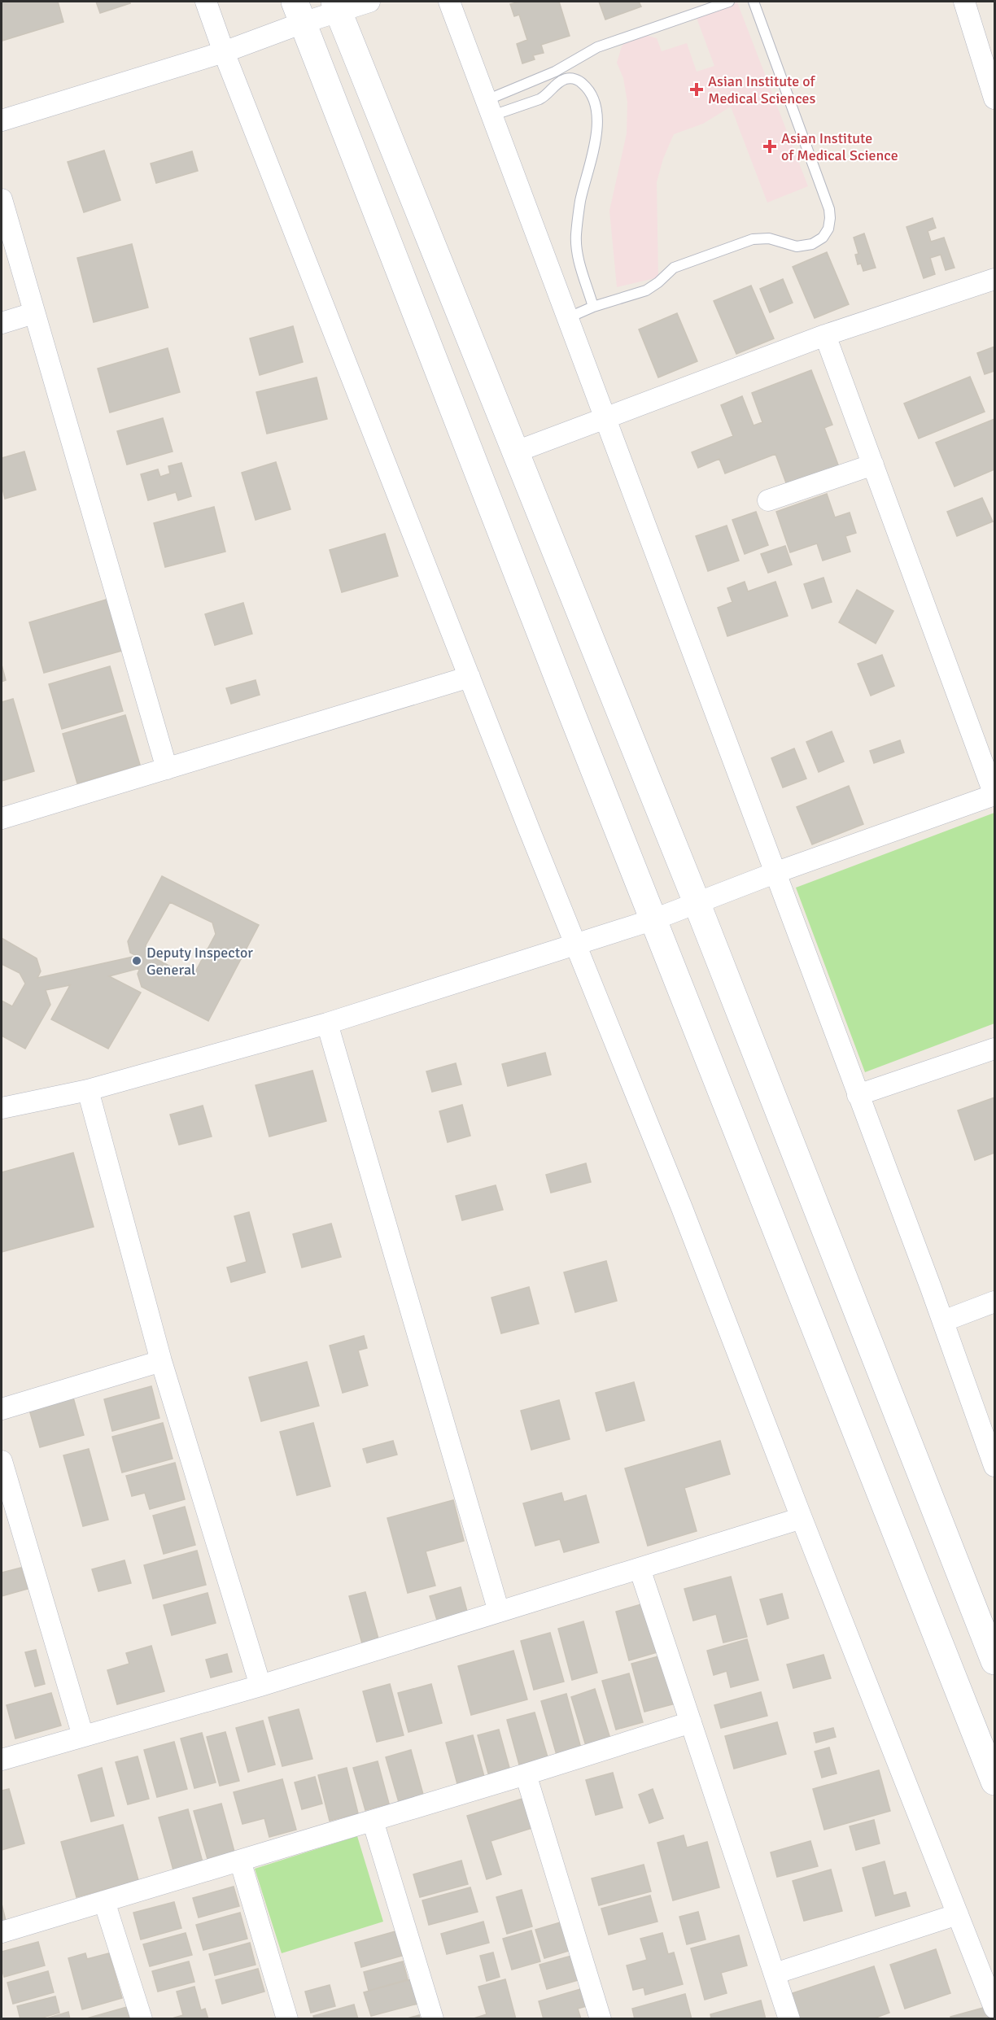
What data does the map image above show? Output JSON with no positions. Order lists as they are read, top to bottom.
{
  "places": {
    "health": ["Asian Institute of Medical Sciences", "Asian Institute of Medical Science"],
    "other": ["Deputy Inspector General"]
  }
}
